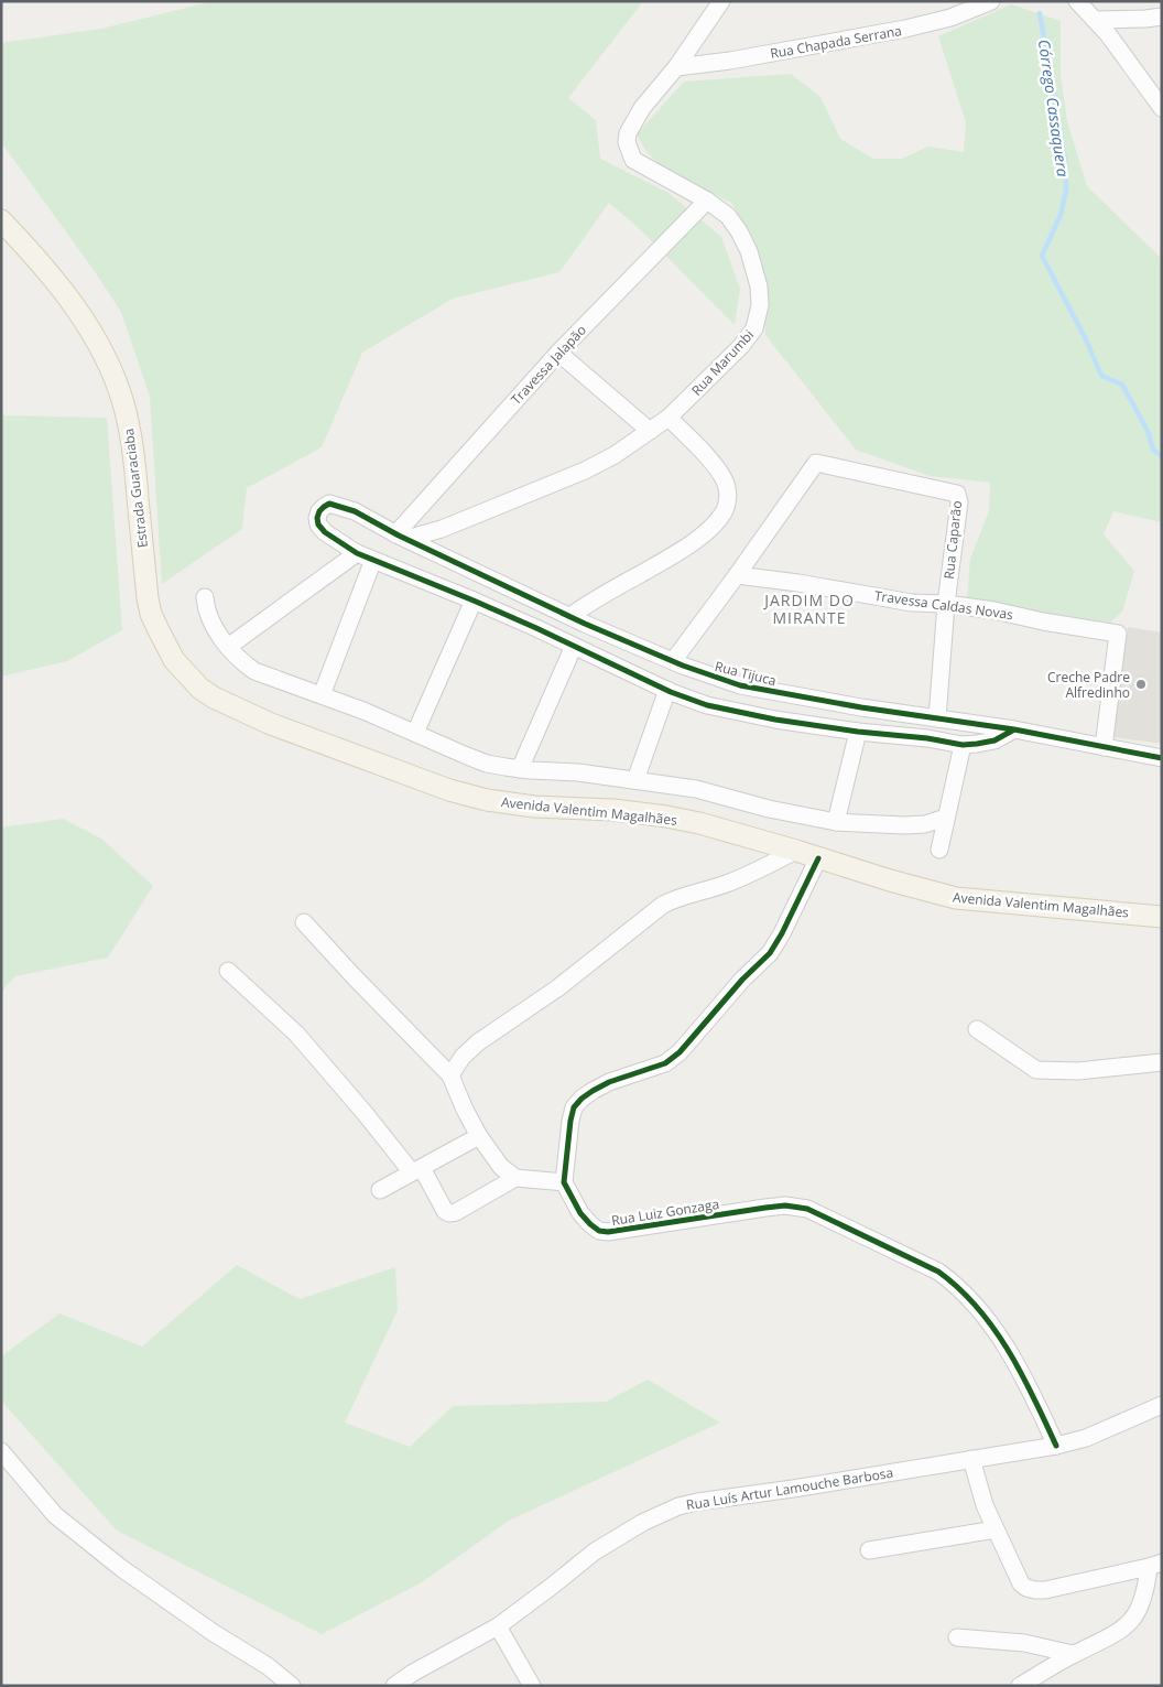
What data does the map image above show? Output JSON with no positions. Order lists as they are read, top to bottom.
{
  "streets": {
    "main road": ["Estrada Guaraciaba", "Avenida Valentim Magalhães"],
    "street": [
      "Rua Chapada Serrana",
      "Rua Marumbi",
      "Travessa Jalapão",
      "Rua Caparão",
      "Travessa Caldas Novas",
      "Rua Tijuca",
      "Rua Luiz Gonzaga",
      "Rua Luís Artur Lamouche Barbosa"
    ]
  },
  "crossings": [
    ["Rua Chapada Serrana", "Rua Marumbi"],
    ["Rua Marumbi", "Travessa Jalapão"],
    ["Rua Marumbi", "Rua Tijuca"],
    ["Travessa Jalapão", "Rua Tijuca"],
    ["Estrada Guaraciaba", "Avenida Valentim Magalhães"],
    ["Rua Caparão", "Travessa Caldas Novas"],
    ["Rua Caparão", "Rua Tijuca"],
    ["Travessa Caldas Novas", "Rua Tijuca"],
    ["Rua Luiz Gonzaga", "Rua Luís Artur Lamouche Barbosa"]
  ],
  "districts": ["JARDIM DO MIRANTE"],
  "water": ["Córrego Cassaquera"],
  "places": ["Creche Padre Alfredinho"]
}
